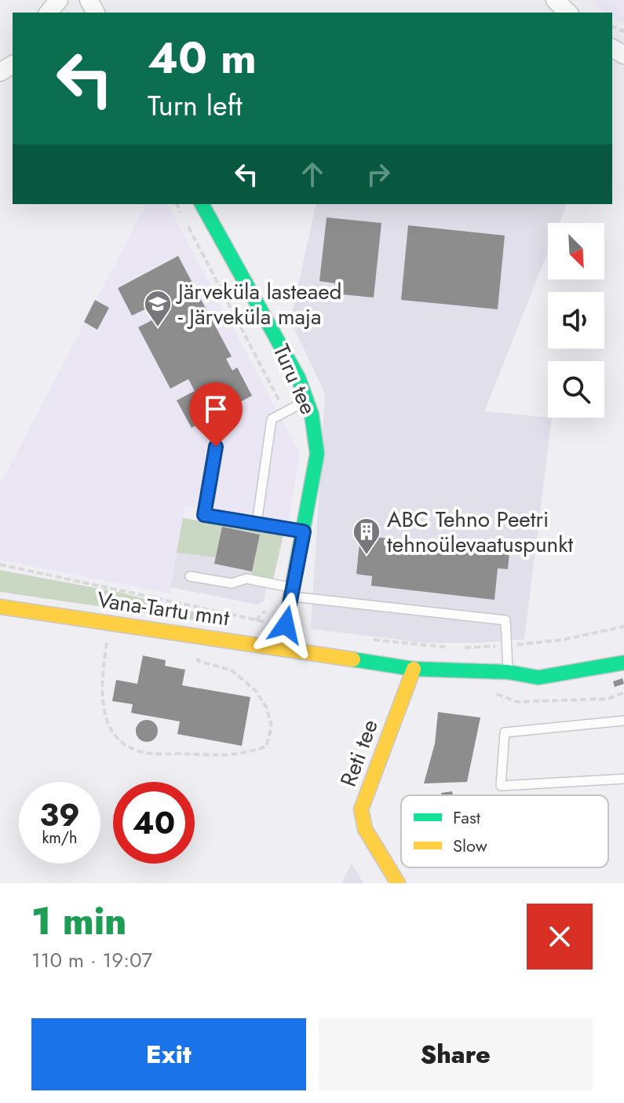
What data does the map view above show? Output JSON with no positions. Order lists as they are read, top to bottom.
{
  "streets": {
    "street": ["Turu tee", "Vana-Tartu mnt", "Reti tee"]
  },
  "crossings": [
    ["Turu tee", "Vana-Tartu mnt"],
    ["Vana-Tartu mnt", "Reti tee"]
  ],
  "places": {
    "school or university": ["Järveküla lasteaed - Järveküla maja"],
    "building": ["ABC Tehno Peetri tehnoülevaatuspunkt"]
  },
  "legend": ["Fast", "Slow"],
  "north": "bottom right",
  "page": {
    "turn": ["40 m", "Turn left"],
    "speed": "39 km/h",
    "limit": "40",
    "heading": ["1 min", "110 m · 19:07"],
    "buttons": ["Exit", "Share"]
  }
}
